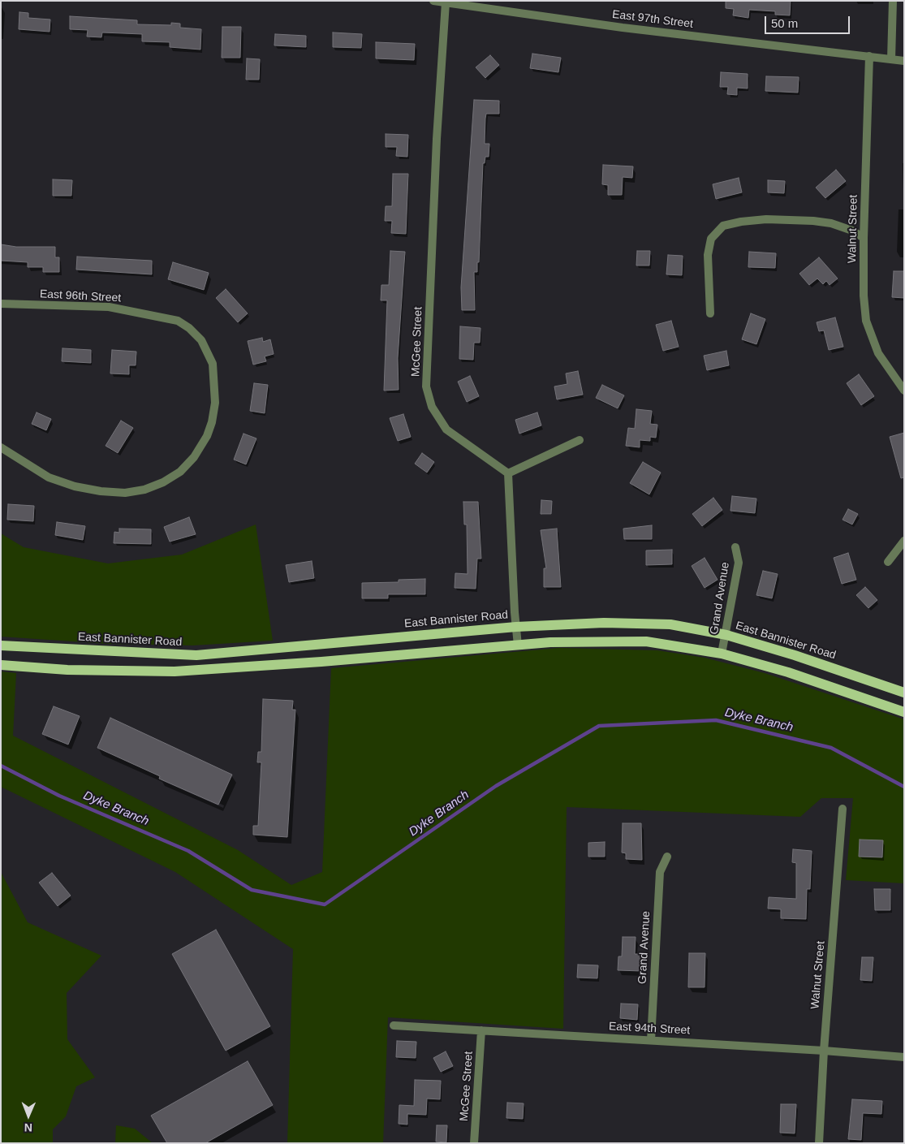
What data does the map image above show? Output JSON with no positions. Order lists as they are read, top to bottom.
{
  "streets": {
    "main road": ["East Bannister Road"],
    "street": [
      "East 97th Street",
      "Walnut Street",
      "East 96th Street",
      "McGee Street",
      "Grand Avenue",
      "East 94th Street"
    ]
  },
  "crossings": [
    ["East 97th Street", "Walnut Street"],
    ["East 97th Street", "McGee Street"],
    ["Walnut Street", "East 94th Street"],
    ["McGee Street", "East 94th Street"],
    ["Grand Avenue", "East Bannister Road"],
    ["Grand Avenue", "East 94th Street"]
  ],
  "water": ["Dyke Branch"],
  "scale_bar": "50 m",
  "north": "bottom"
}
